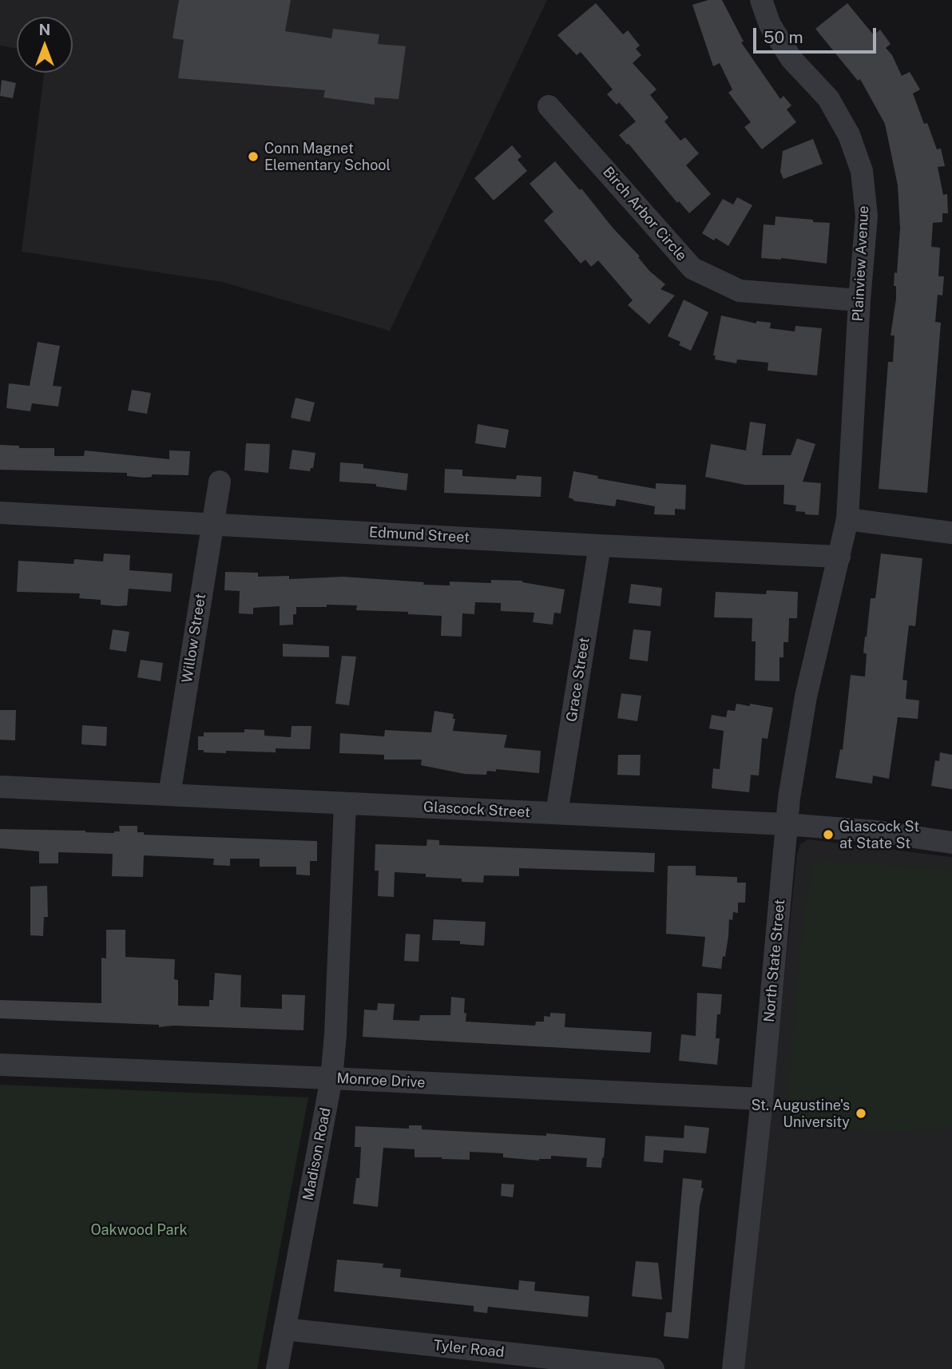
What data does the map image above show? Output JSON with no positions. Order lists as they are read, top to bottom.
{
  "streets": {
    "street": [
      "Birch Arbor Circle",
      "Plainview Avenue",
      "Edmund Street",
      "Willow Street",
      "Grace Street",
      "Glascock Street",
      "North State Street",
      "Monroe Drive",
      "Madison Road",
      "Tyler Road"
    ]
  },
  "crossings": [
    ["Birch Arbor Circle", "Plainview Avenue"],
    ["Plainview Avenue", "Edmund Street"],
    ["Plainview Avenue", "North State Street"],
    ["Edmund Street", "Willow Street"],
    ["Edmund Street", "Grace Street"],
    ["Edmund Street", "North State Street"],
    ["Willow Street", "Glascock Street"],
    ["Grace Street", "Glascock Street"],
    ["Glascock Street", "North State Street"],
    ["Glascock Street", "Madison Road"],
    ["North State Street", "Monroe Drive"],
    ["Monroe Drive", "Madison Road"],
    ["Madison Road", "Tyler Road"]
  ],
  "parks": ["Oakwood Park"],
  "places": ["Conn Magnet Elementary School", "Glascock St at State St", "St. Augustine's University"],
  "scale_bar": "50 m",
  "north": "top"
}
